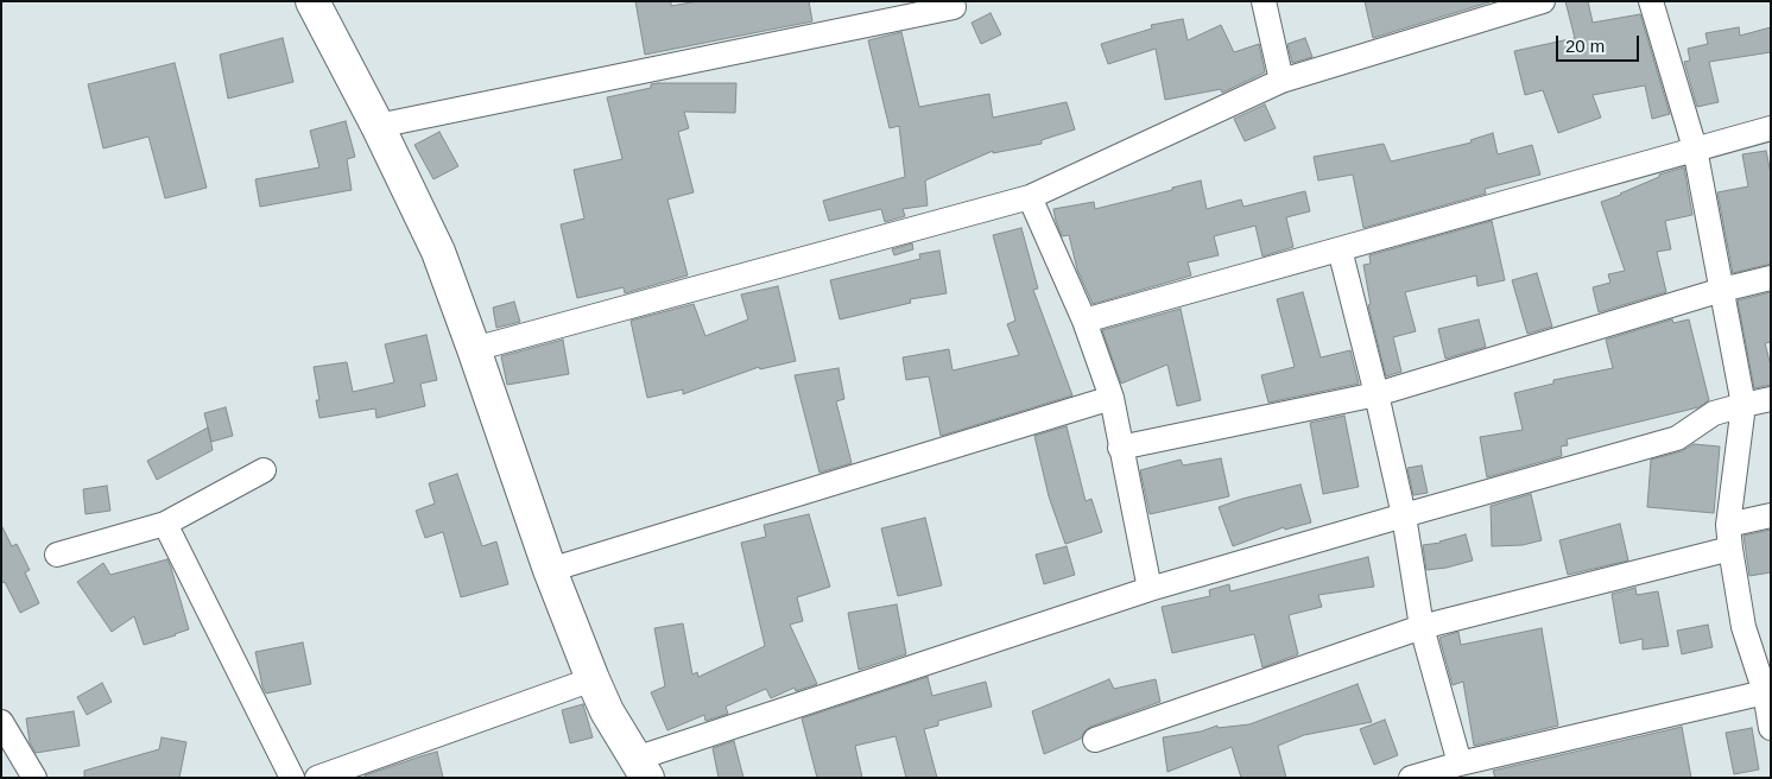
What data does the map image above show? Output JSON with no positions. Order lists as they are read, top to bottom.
{
  "scale_bar": "20 m"
}
